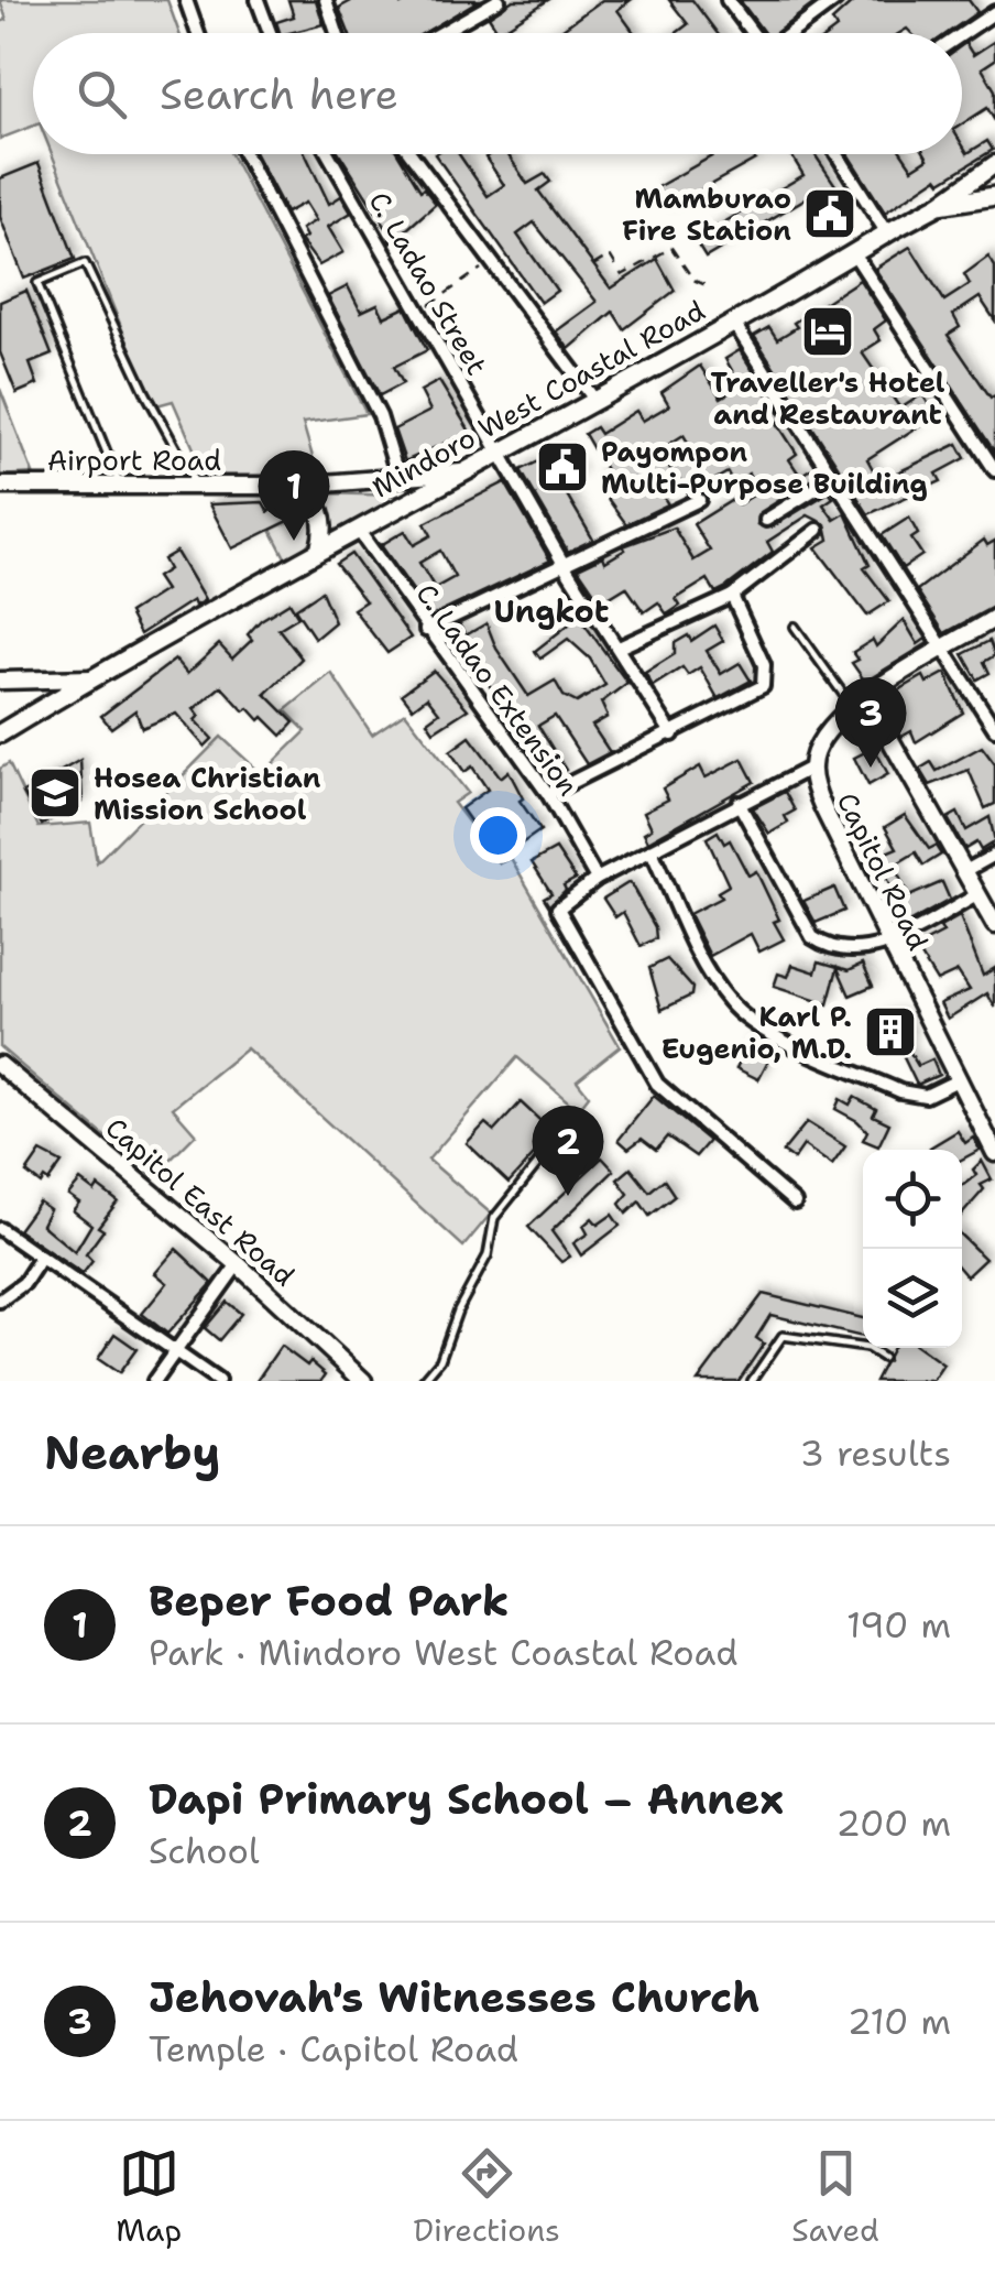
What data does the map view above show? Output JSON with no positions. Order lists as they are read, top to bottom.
{
  "streets": {
    "main road": ["Mindoro West Coastal Road"],
    "street": [
      "C. Ladao Street",
      "Airport Road",
      "C. Ladao Extension",
      "Capitol Road",
      "Capitol East Road"
    ]
  },
  "crossings": [
    ["C. Ladao Street", "Mindoro West Coastal Road"],
    ["Mindoro West Coastal Road", "Airport Road"],
    ["Mindoro West Coastal Road", "C. Ladao Extension"]
  ],
  "districts": ["Ungkot"],
  "places": {
    "public building": ["Mamburao Fire Station", "Payompon Multi-Purpose Building"],
    "hotel": ["Traveller's Hotel and Restaurant"],
    "school or university": ["Hosea Christian Mission School"],
    "building": ["Karl P. Eugenio, M.D."]
  },
  "page": {
    "search": "Search here",
    "pins": ["1", "3", "2"],
    "heading": ["Nearby", "3 results"],
    "list": [
      {
        "mark": "1",
        "name": "Beper Food Park",
        "note": "Park · Mindoro West Coastal Road",
        "value": "190 m"
      },
      {
        "mark": "2",
        "name": "Dapi Primary School – Annex",
        "note": "School",
        "value": "200 m"
      },
      {
        "mark": "3",
        "name": "Jehovah's Witnesses Church",
        "note": "Temple · Capitol Road",
        "value": "210 m"
      }
    ],
    "nav": ["Map", "Directions", "Saved"]
  }
}
